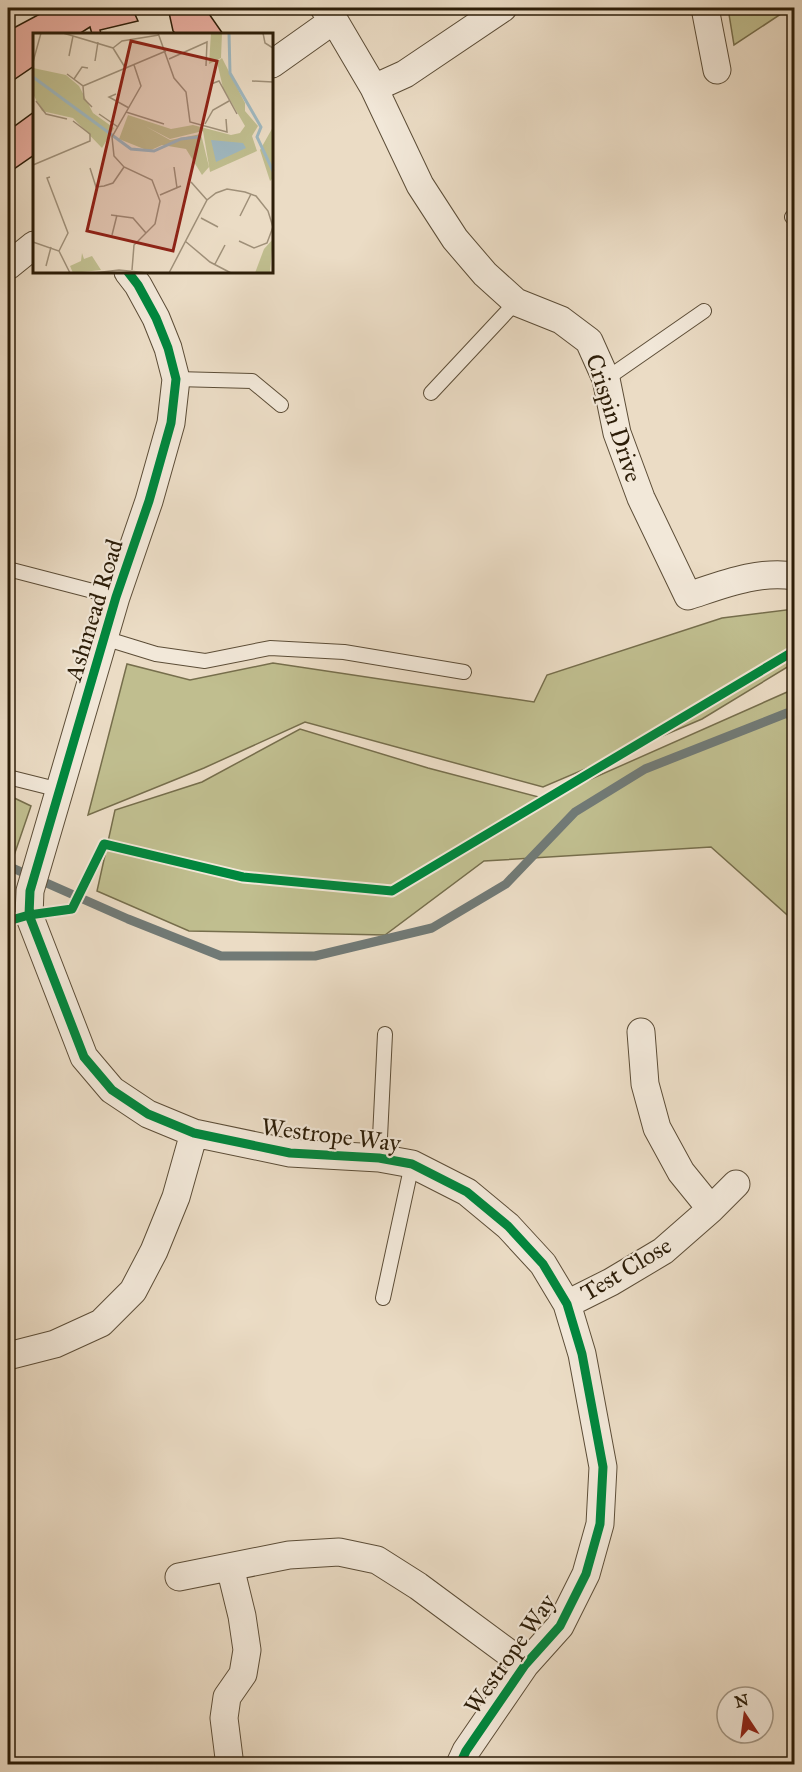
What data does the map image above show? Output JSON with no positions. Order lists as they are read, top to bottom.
{
  "streets": {
    "street": [
      "Crispin Drive",
      "Ashmead Road",
      "Westrope Way",
      "Test Close"
    ]
  },
  "crossings": [
    ["Ashmead Road", "Westrope Way"],
    ["Westrope Way", "Test Close"]
  ],
  "north": "top"
}
